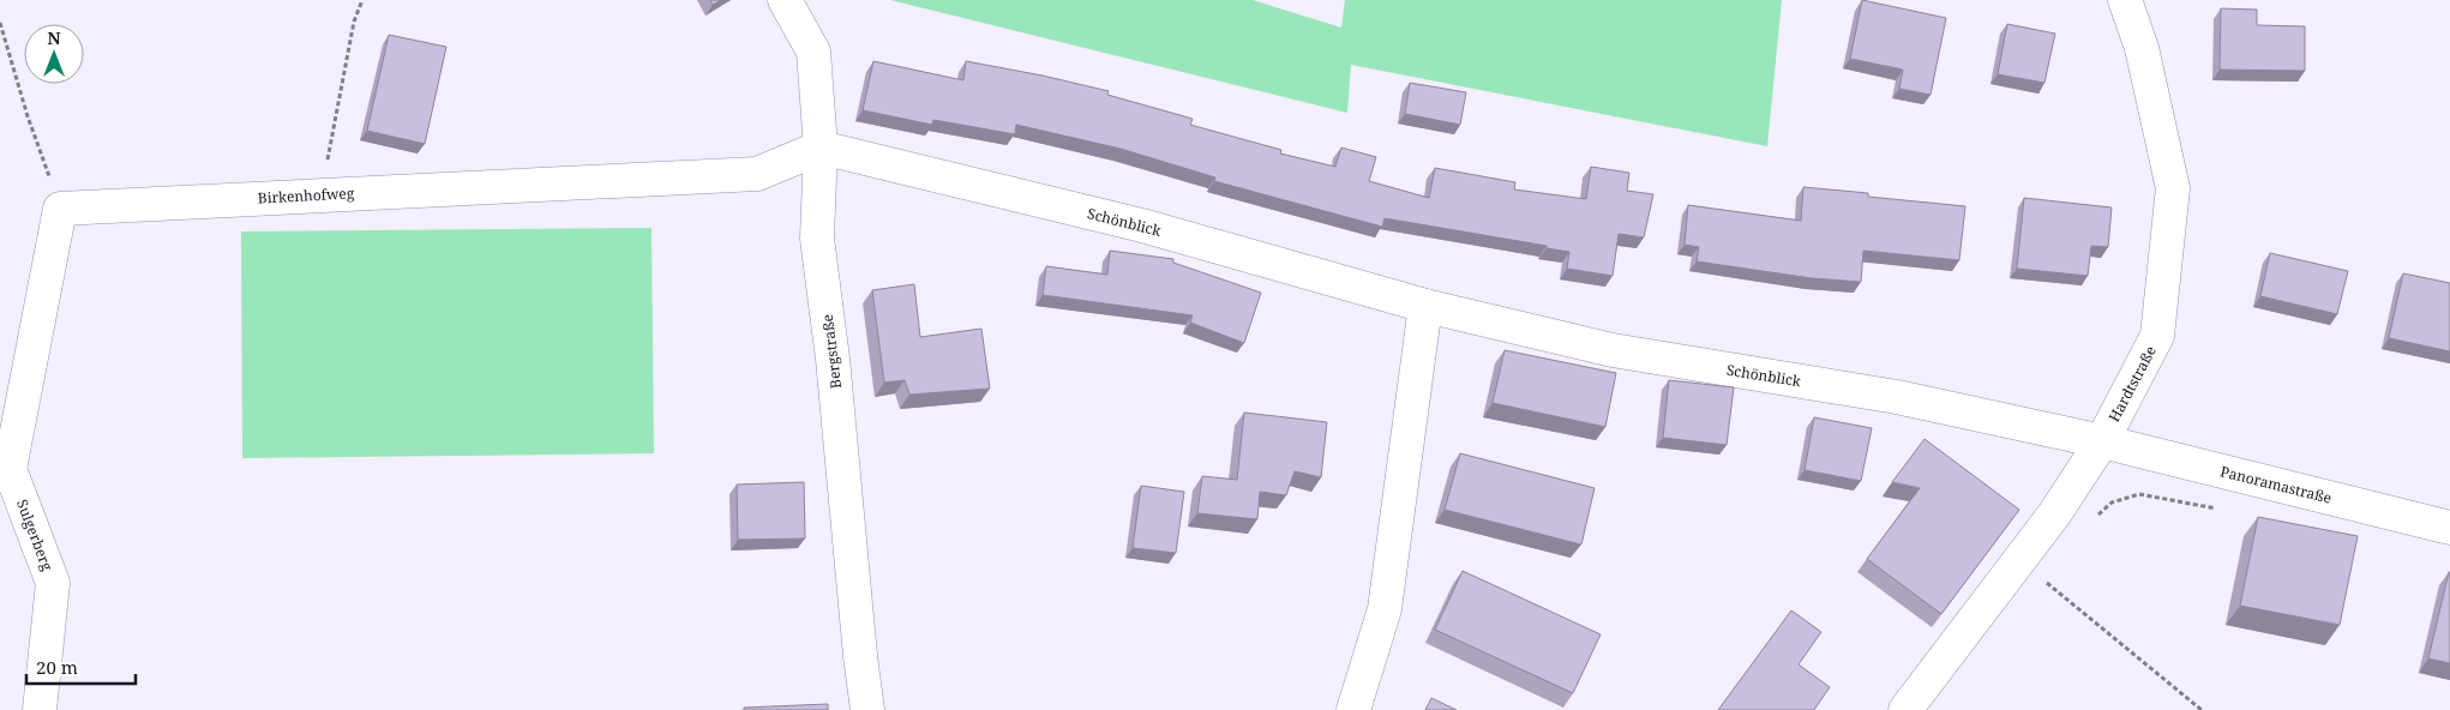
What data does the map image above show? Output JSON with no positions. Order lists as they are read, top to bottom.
{
  "streets": {
    "street": [
      "Birkenhofweg",
      "Schönblick",
      "Bergstraße",
      "Hardtstraße",
      "Panoramastraße",
      "Sulgerberg"
    ]
  },
  "crossings": [
    ["Birkenhofweg", "Schönblick"],
    ["Birkenhofweg", "Bergstraße"],
    ["Schönblick", "Bergstraße"],
    ["Schönblick", "Hardtstraße"],
    ["Schönblick", "Panoramastraße"],
    ["Hardtstraße", "Panoramastraße"]
  ],
  "scale_bar": "20 m",
  "north": "top"
}
